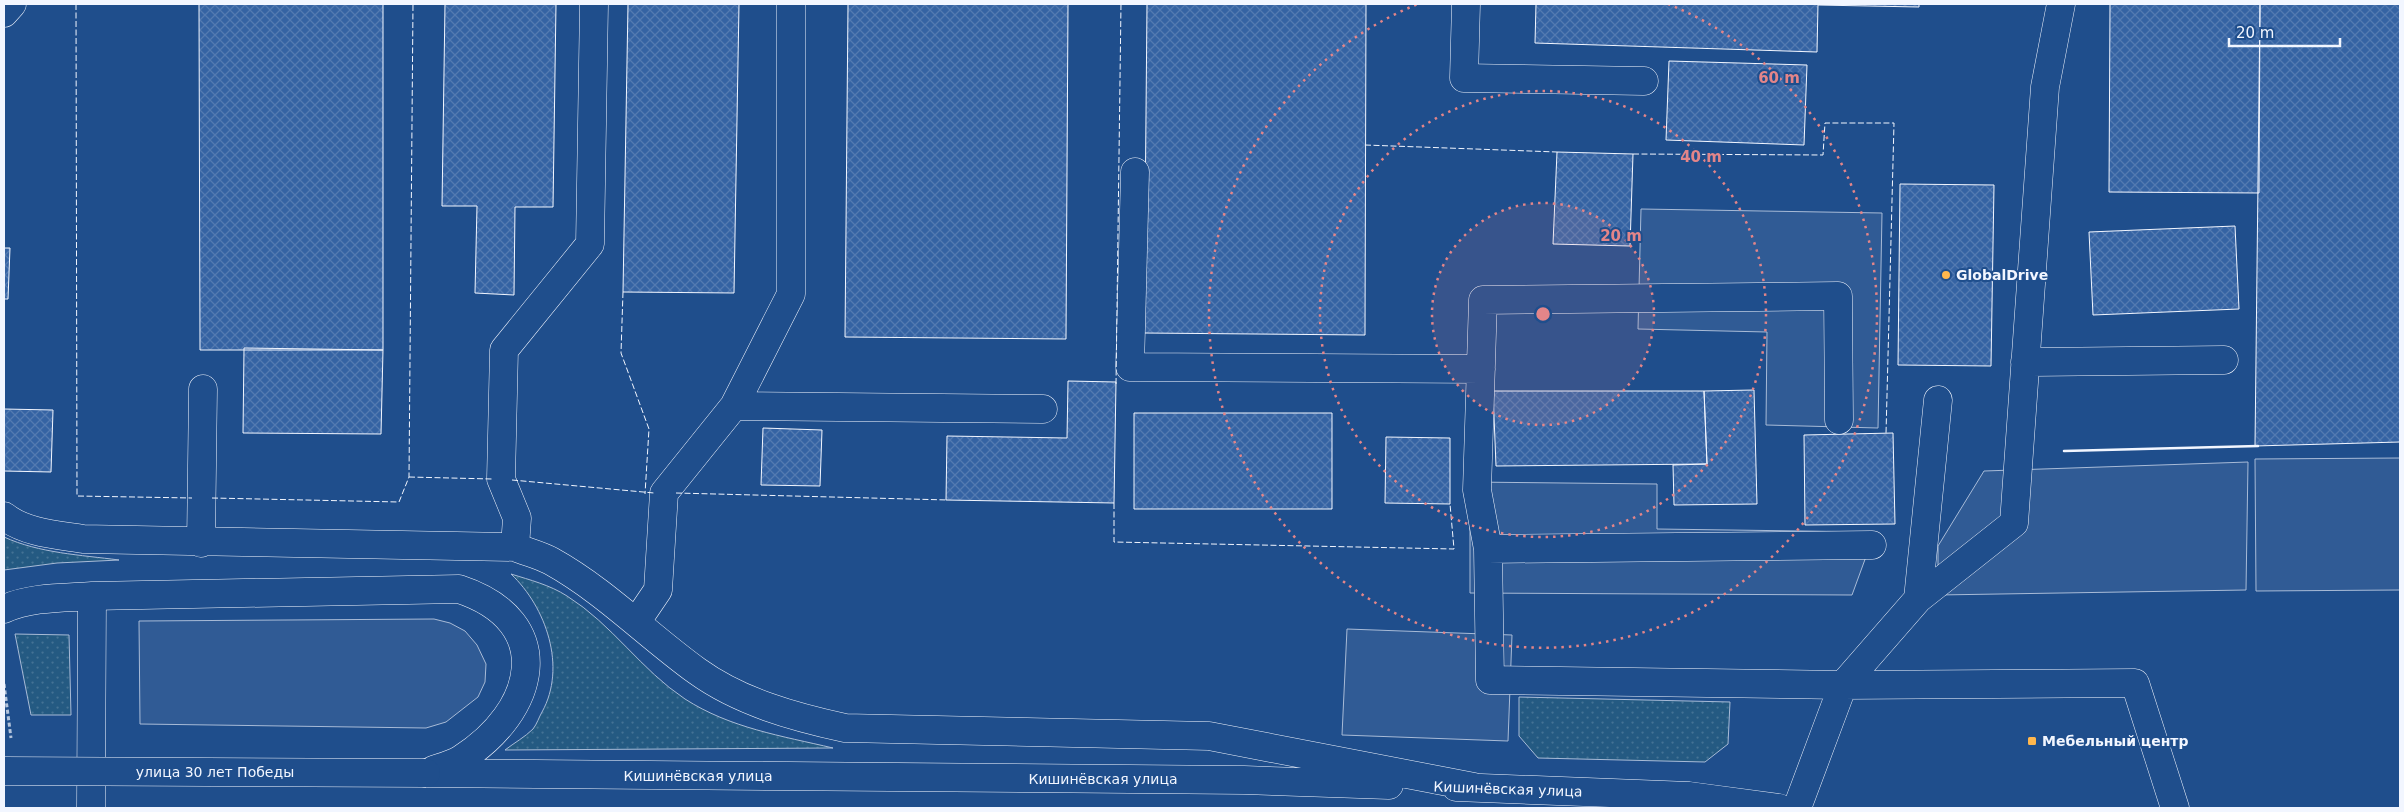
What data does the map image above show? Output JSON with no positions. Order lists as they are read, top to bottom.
{
  "streets": {
    "street": ["улица 30 лет Победы", "Кишинёвская улица"]
  },
  "crossings": [
    ["улица 30 лет Победы", "Кишинёвская улица"]
  ],
  "places": {
    "other": ["GlobalDrive"],
    "transit": ["Мебельный центр"]
  },
  "scale_bar": "20 m",
  "rings": ["60 m", "40 m", "20 m"]
}
